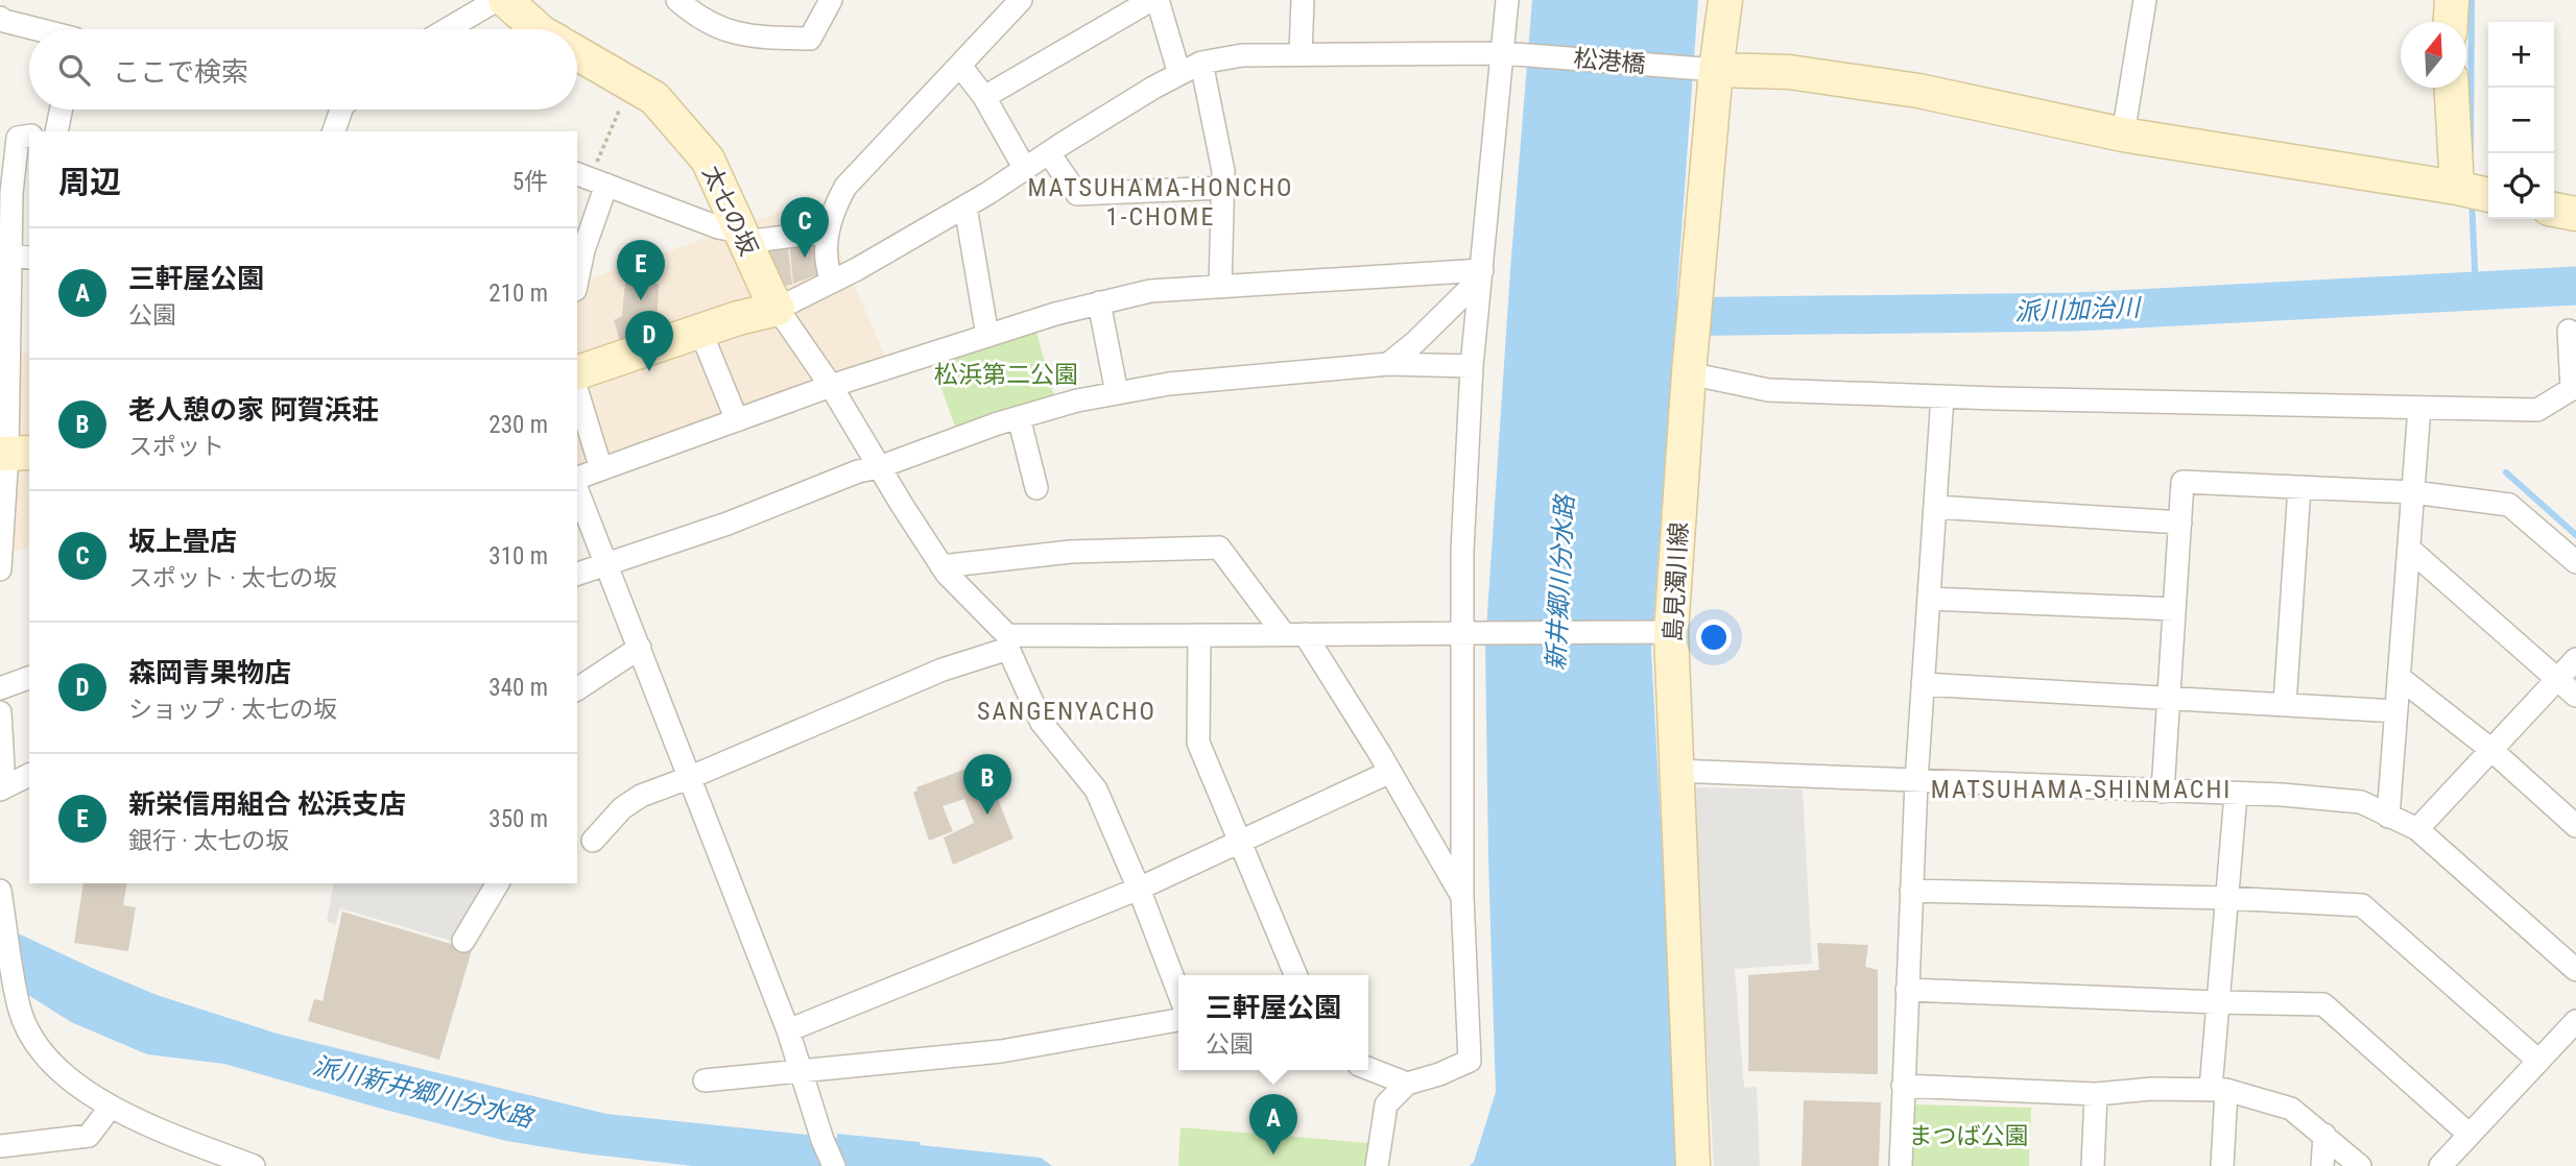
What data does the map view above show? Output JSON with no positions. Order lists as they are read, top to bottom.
{
  "streets": {
    "street": ["松港橋", "太七の坂", "島見濁川線"]
  },
  "crossings": [
    ["松港橋", "太七の坂"],
    ["松港橋", "島見濁川線"]
  ],
  "districts": ["MATSUHAMA-HONCHO 1-CHOME", "SANGENYACHO", "MATSUHAMA-SHINMACHI"],
  "water": ["派川加治川", "新井郷川分水路", "派川新井郷川分水路"],
  "parks": ["松浜第二公園", "まつば公園"],
  "north": "top",
  "page": {
    "map_buttons": ["+", "−"],
    "search": "ここで検索",
    "heading": ["周辺", "5件"],
    "pins": [
      "C",
      "E",
      "D",
      "B",
      "A"
    ],
    "list": [
      {
        "mark": "A",
        "name": "三軒屋公園",
        "note": "公園",
        "value": "210 m"
      },
      {
        "mark": "B",
        "name": "老人憩の家 阿賀浜荘",
        "note": "スポット",
        "value": "230 m"
      },
      {
        "mark": "C",
        "name": "坂上畳店",
        "note": "スポット · 太七の坂",
        "value": "310 m"
      },
      {
        "mark": "D",
        "name": "森岡青果物店",
        "note": "ショップ · 太七の坂",
        "value": "340 m"
      },
      {
        "mark": "E",
        "name": "新栄信用組合 松浜支店",
        "note": "銀行 · 太七の坂",
        "value": "350 m"
      }
    ],
    "popup": ["三軒屋公園", "公園"]
  }
}
